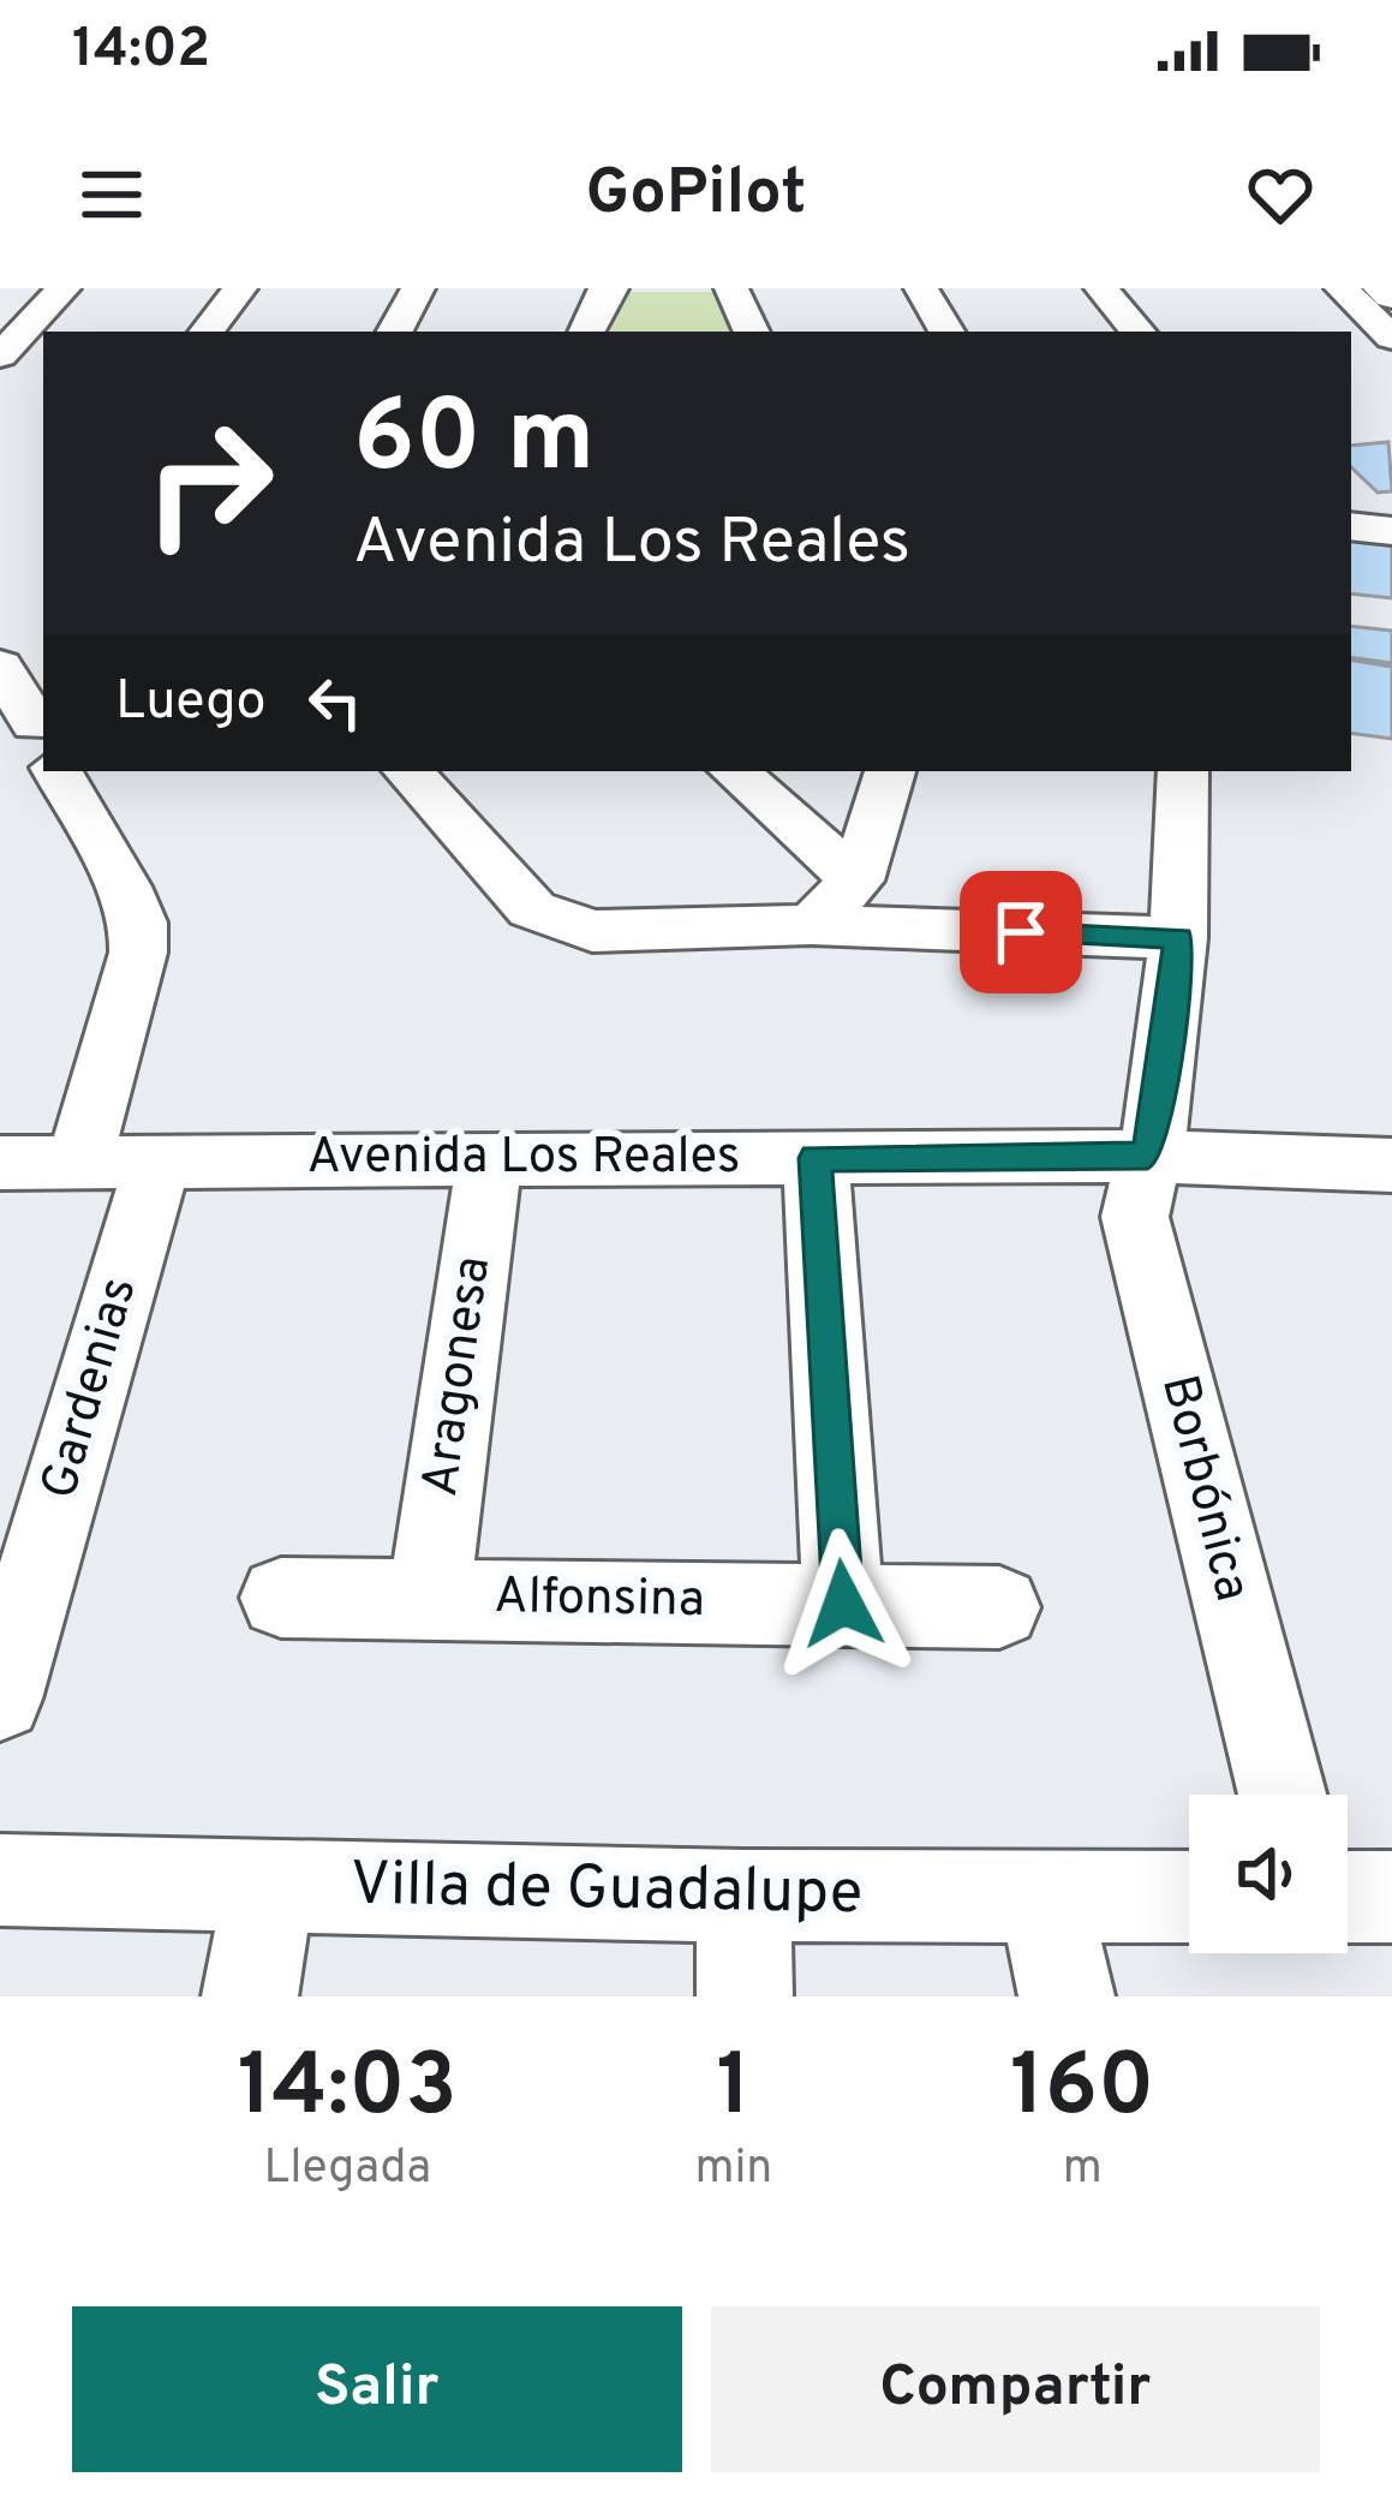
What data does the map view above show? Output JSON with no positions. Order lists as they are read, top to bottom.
{
  "streets": {
    "street": [
      "Avenida Los Reales",
      "Aragonesa",
      "Gardenias",
      "Borbónica",
      "Alfonsina",
      "Villa de Guadalupe"
    ]
  },
  "crossings": [
    ["Avenida Los Reales", "Aragonesa"],
    ["Avenida Los Reales", "Gardenias"],
    ["Avenida Los Reales", "Borbónica"],
    ["Aragonesa", "Alfonsina"]
  ],
  "page": {
    "status": "14:02",
    "header": "GoPilot",
    "turn": ["60 m", "Avenida Los Reales"],
    "then": "Luego",
    "eta": [
      "14:03",
      "Llegada",
      "1",
      "min",
      "160",
      "m"
    ],
    "buttons": ["Salir", "Compartir"]
  }
}
